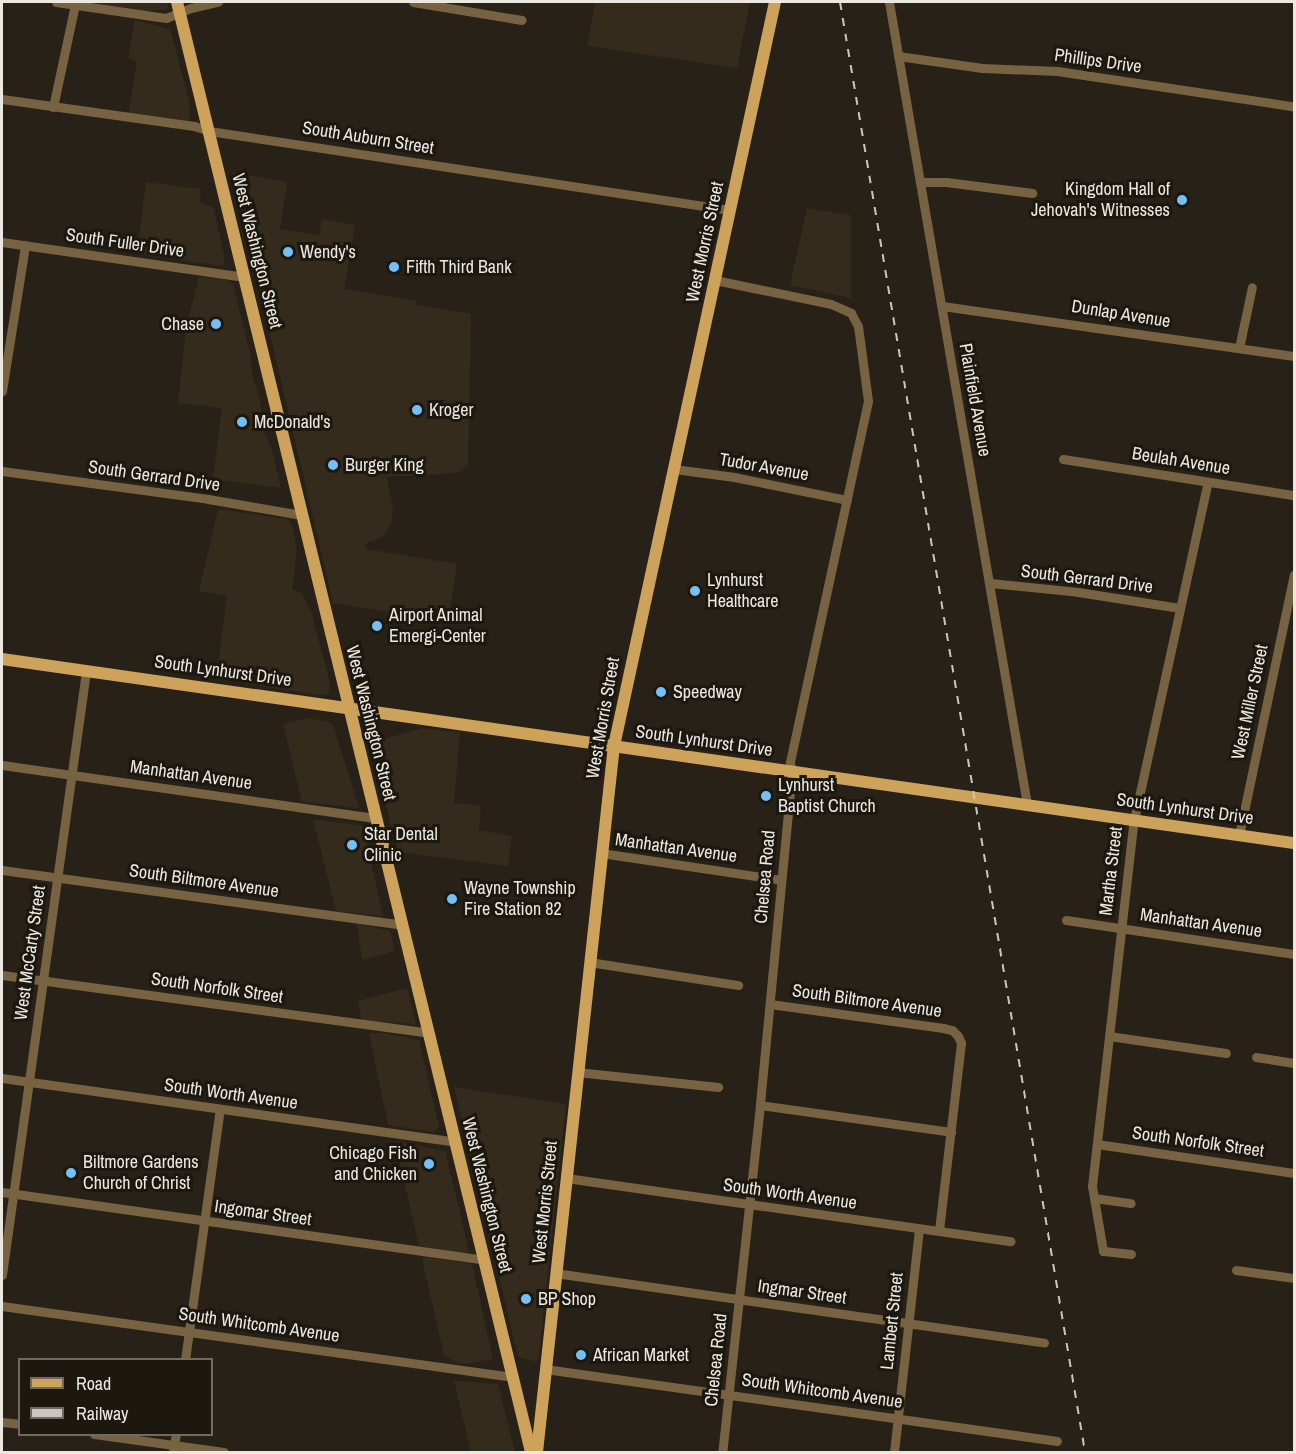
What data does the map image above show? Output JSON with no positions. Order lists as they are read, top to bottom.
{
  "streets": {
    "main road": ["West Morris Street", "West Washington Street", "South Lynhurst Drive"],
    "street": [
      "Phillips Drive",
      "South Auburn Street",
      "South Fuller Drive",
      "Dunlap Avenue",
      "Plainfield Avenue",
      "Beulah Avenue",
      "Tudor Avenue",
      "South Gerrard Drive",
      "West Miller Street",
      "Manhattan Avenue",
      "Martha Street",
      "Chelsea Road",
      "South Biltmore Avenue",
      "West McCarty Street",
      "South Norfolk Street",
      "South Worth Avenue",
      "Ingomar Street",
      "Ingmar Street",
      "Lambert Street",
      "South Whitcomb Avenue"
    ]
  },
  "crossings": [
    ["Phillips Drive", "Plainfield Avenue"],
    ["South Auburn Street", "West Morris Street"],
    ["South Auburn Street", "West Washington Street"],
    ["West Morris Street", "Tudor Avenue"],
    ["West Morris Street", "South Lynhurst Drive"],
    ["West Morris Street", "Manhattan Avenue"],
    ["West Morris Street", "Chelsea Road"],
    ["West Morris Street", "South Worth Avenue"],
    ["West Morris Street", "Ingmar Street"],
    ["West Morris Street", "South Whitcomb Avenue"],
    ["South Fuller Drive", "West Washington Street"],
    ["West Washington Street", "South Gerrard Drive"],
    ["West Washington Street", "South Lynhurst Drive"],
    ["West Washington Street", "Manhattan Avenue"],
    ["West Washington Street", "South Biltmore Avenue"],
    ["West Washington Street", "South Norfolk Street"],
    ["West Washington Street", "South Worth Avenue"],
    ["West Washington Street", "Ingomar Street"],
    ["West Washington Street", "South Whitcomb Avenue"],
    ["Dunlap Avenue", "Plainfield Avenue"],
    ["Plainfield Avenue", "South Gerrard Drive"],
    ["Plainfield Avenue", "South Lynhurst Drive"],
    ["Beulah Avenue", "Martha Street"],
    ["Tudor Avenue", "Chelsea Road"],
    ["South Gerrard Drive", "Martha Street"],
    ["South Lynhurst Drive", "West Miller Street"],
    ["South Lynhurst Drive", "Martha Street"],
    ["South Lynhurst Drive", "Chelsea Road"],
    ["South Lynhurst Drive", "West McCarty Street"],
    ["Manhattan Avenue", "Martha Street"],
    ["Manhattan Avenue", "Chelsea Road"],
    ["Manhattan Avenue", "West McCarty Street"],
    ["Martha Street", "South Norfolk Street"],
    ["Chelsea Road", "South Biltmore Avenue"],
    ["Chelsea Road", "South Worth Avenue"],
    ["Chelsea Road", "Ingmar Street"],
    ["Chelsea Road", "South Whitcomb Avenue"],
    ["South Biltmore Avenue", "West McCarty Street"],
    ["West McCarty Street", "South Norfolk Street"],
    ["West McCarty Street", "South Worth Avenue"],
    ["West McCarty Street", "Ingomar Street"],
    ["South Worth Avenue", "Lambert Street"],
    ["Ingmar Street", "Lambert Street"],
    ["Lambert Street", "South Whitcomb Avenue"]
  ],
  "places": [
    "Kingdom Hall of Jehovah's Witnesses",
    "Wendy's",
    "Fifth Third Bank",
    "Chase",
    "Kroger",
    "McDonald's",
    "Burger King",
    "Lynhurst Healthcare",
    "Airport Animal Emergi-Center",
    "Speedway",
    "Lynhurst Baptist Church",
    "Star Dental Clinic",
    "Wayne Township Fire Station 82",
    "Chicago Fish and Chicken",
    "Biltmore Gardens Church of Christ",
    "BP Shop",
    "African Market"
  ],
  "legend": ["Road", "Railway"]
}
